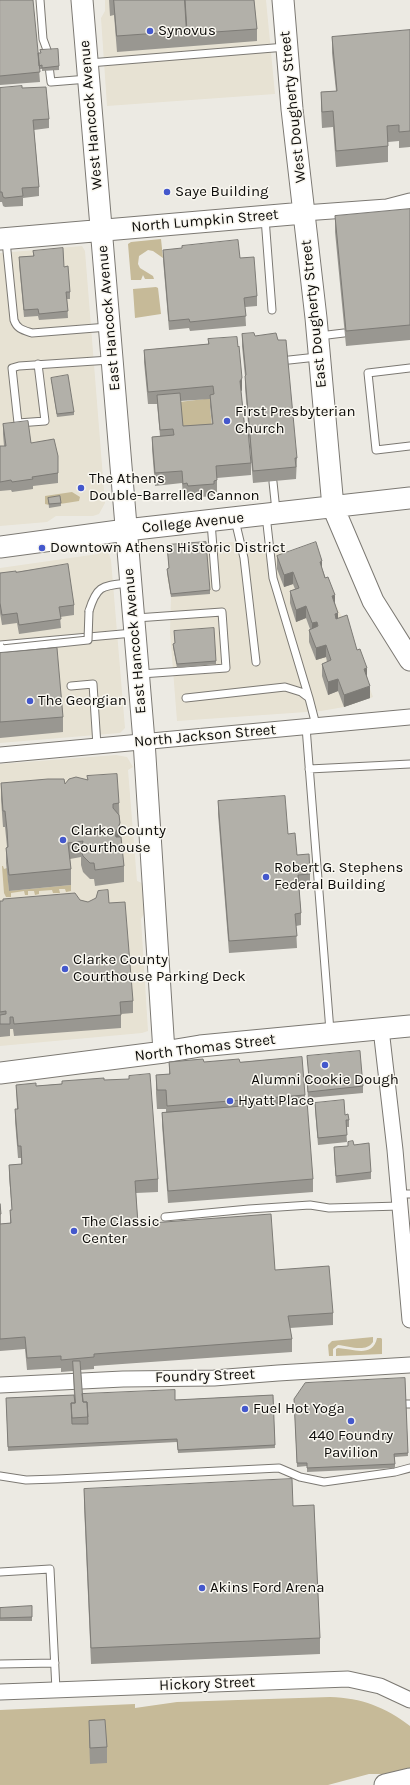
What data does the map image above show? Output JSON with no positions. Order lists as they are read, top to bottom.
{
  "streets": {
    "street": [
      "West Dougherty Street",
      "West Hancock Avenue",
      "North Lumpkin Street",
      "East Dougherty Street",
      "East Hancock Avenue",
      "College Avenue",
      "North Jackson Street",
      "North Thomas Street",
      "Foundry Street",
      "Hickory Street"
    ]
  },
  "crossings": [
    ["West Dougherty Street", "North Lumpkin Street"],
    ["West Dougherty Street", "East Dougherty Street"],
    ["West Hancock Avenue", "North Lumpkin Street"],
    ["West Hancock Avenue", "East Hancock Avenue"],
    ["North Lumpkin Street", "East Dougherty Street"],
    ["North Lumpkin Street", "East Hancock Avenue"],
    ["East Dougherty Street", "College Avenue"],
    ["East Hancock Avenue", "College Avenue"],
    ["East Hancock Avenue", "North Jackson Street"],
    ["East Hancock Avenue", "North Thomas Street"]
  ],
  "places": [
    "Synovus",
    "Saye Building",
    "First Presbyterian Church",
    "The Athens Double-Barrelled Cannon",
    "Downtown Athens Historic District",
    "The Georgian",
    "Clarke County Courthouse",
    "Robert G. Stephens Federal Building",
    "Clarke County Courthouse Parking Deck",
    "Alumni Cookie Dough",
    "Hyatt Place",
    "The Classic Center",
    "Fuel Hot Yoga",
    "440 Foundry Pavilion",
    "Akins Ford Arena"
  ]
}
